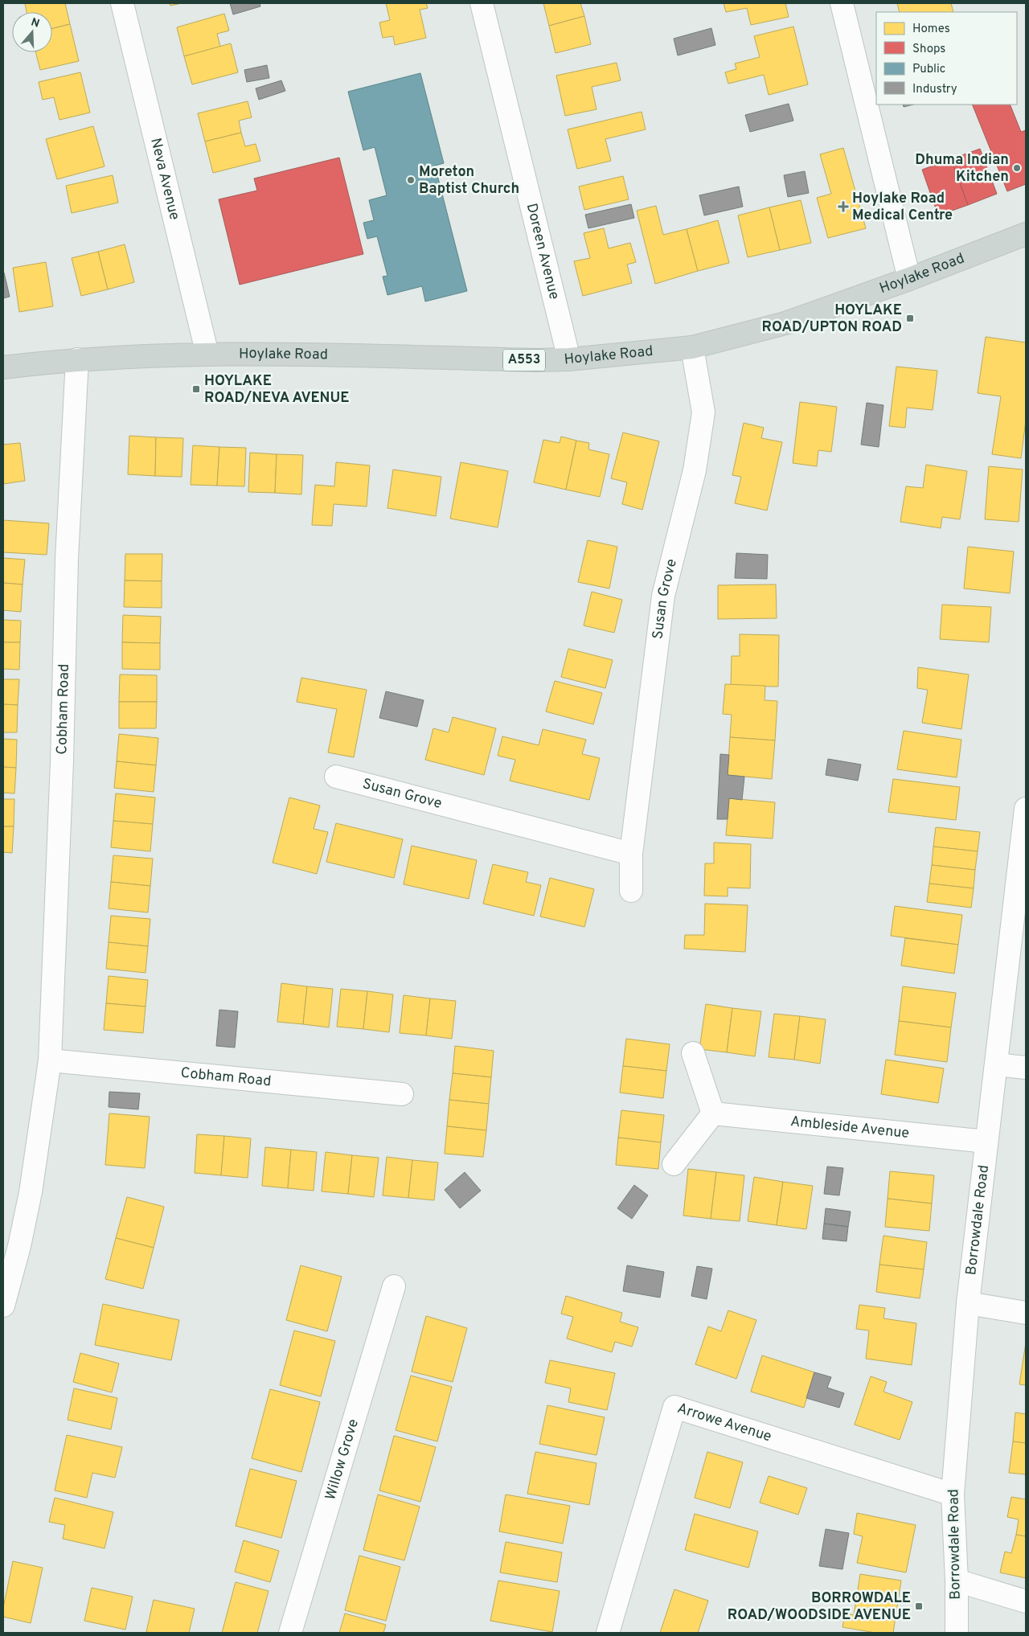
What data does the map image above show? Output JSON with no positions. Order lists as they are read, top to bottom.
{
  "streets": {
    "main road": ["Hoylake Road", "A553"],
    "street": [
      "Neva Avenue",
      "Doreen Avenue",
      "Susan Grove",
      "Cobham Road",
      "Ambleside Avenue",
      "Borrowdale Road",
      "Arrowe Avenue",
      "Willow Grove"
    ]
  },
  "crossings": [
    ["Neva Avenue", "Hoylake Road"],
    ["Doreen Avenue", "Hoylake Road"],
    ["Hoylake Road", "Susan Grove"],
    ["Hoylake Road", "Cobham Road"],
    ["Ambleside Avenue", "Borrowdale Road"],
    ["Borrowdale Road", "Arrowe Avenue"]
  ],
  "places": {
    "other": ["Dhuma Indian Kitchen", "Moreton Baptist Church"],
    "health": ["Hoylake Road Medical Centre"],
    "transit": ["HOYLAKE ROAD/UPTON ROAD", "HOYLAKE ROAD/NEVA AVENUE", "BORROWDALE ROAD/WOODSIDE AVENUE"]
  },
  "legend": [
    "Homes",
    "Shops",
    "Public",
    "Industry"
  ],
  "north": "top"
}
